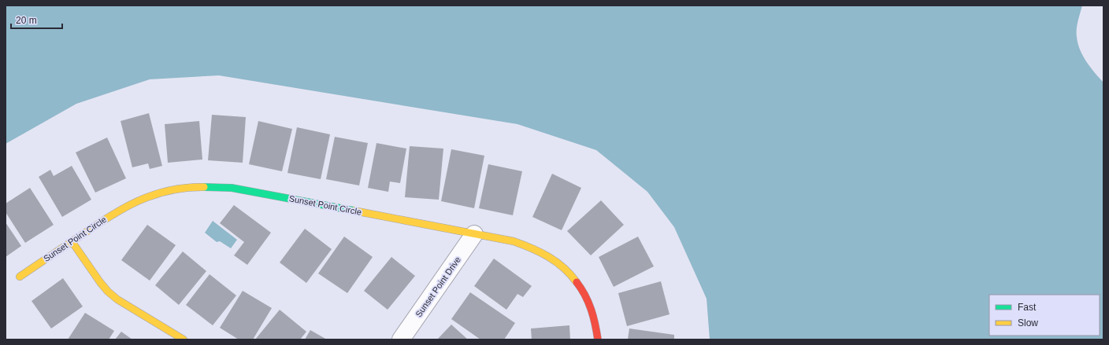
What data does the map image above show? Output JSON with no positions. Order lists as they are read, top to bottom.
{
  "streets": {
    "street": ["Sunset Point Circle", "Sunset Point Drive"]
  },
  "crossings": [
    ["Sunset Point Circle", "Sunset Point Drive"]
  ],
  "legend": ["Fast", "Slow"],
  "scale_bar": "20 m"
}
